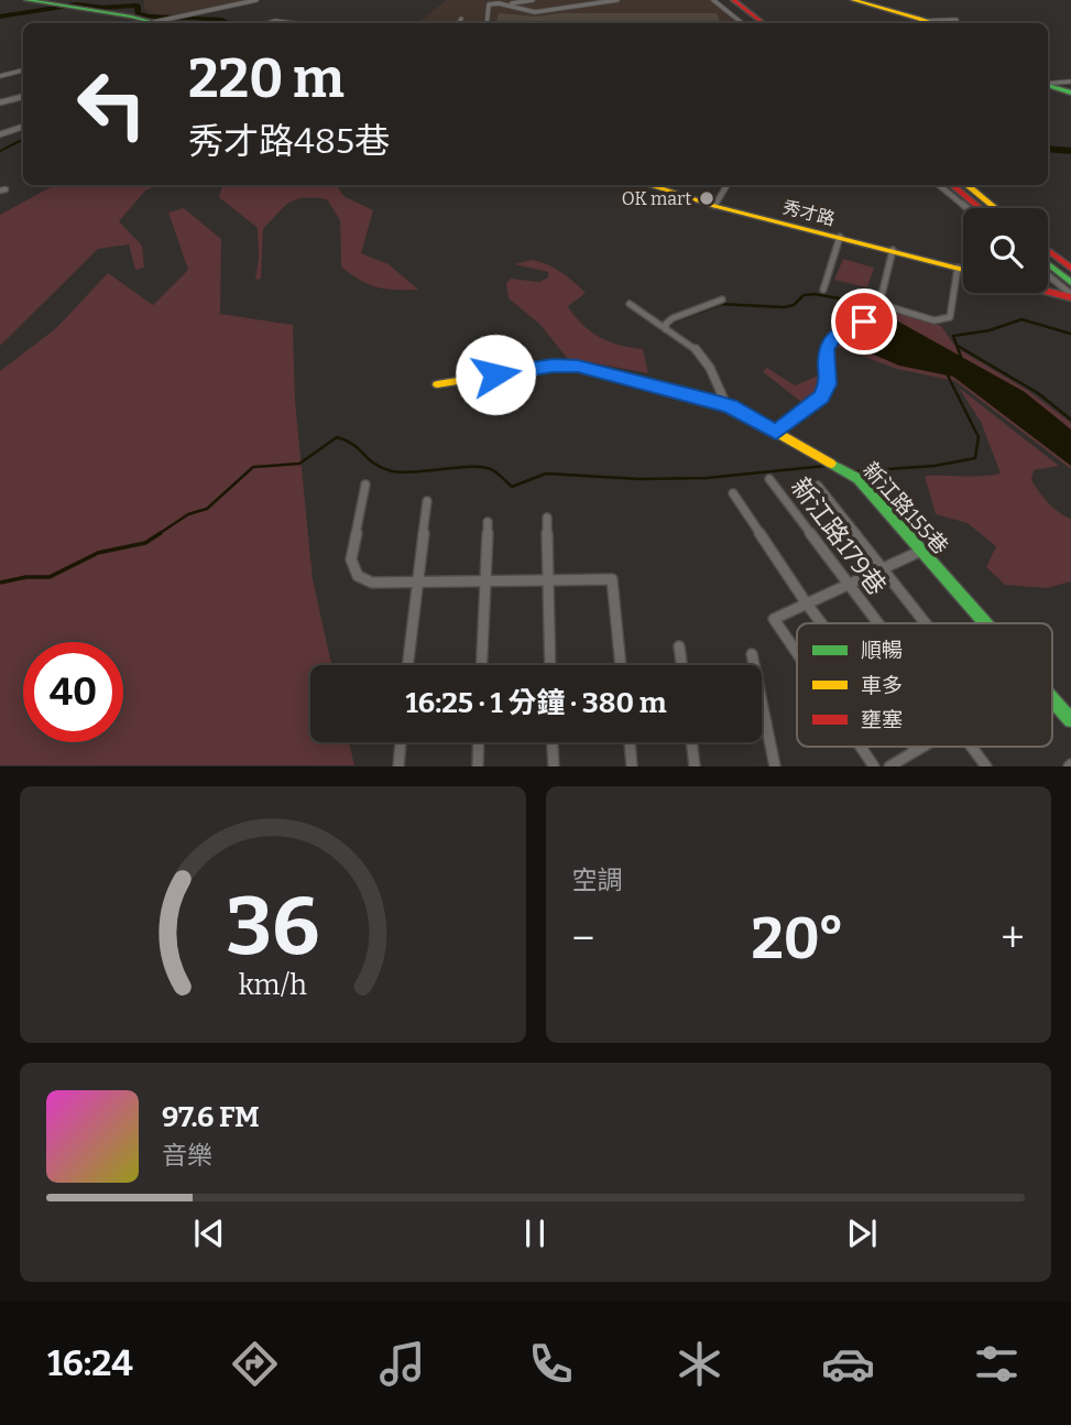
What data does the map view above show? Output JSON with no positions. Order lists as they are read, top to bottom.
{
  "streets": {
    "main road": ["秀才路", "新江路155巷"],
    "street": ["新江路179巷"]
  },
  "places": ["OK mart"],
  "legend": ["順暢", "車多", "壅塞"],
  "page": {
    "turn": ["220 m", "秀才路485巷"],
    "limit": "40",
    "trip": "16:25 · 1 分鐘 · 380 m",
    "tile": "空調",
    "heat": ["−", "20°", "+"],
    "song": ["97.6 FM", "音樂"],
    "tabs": "16:24",
    "gauge": ["36", "km/h"]
  }
}
